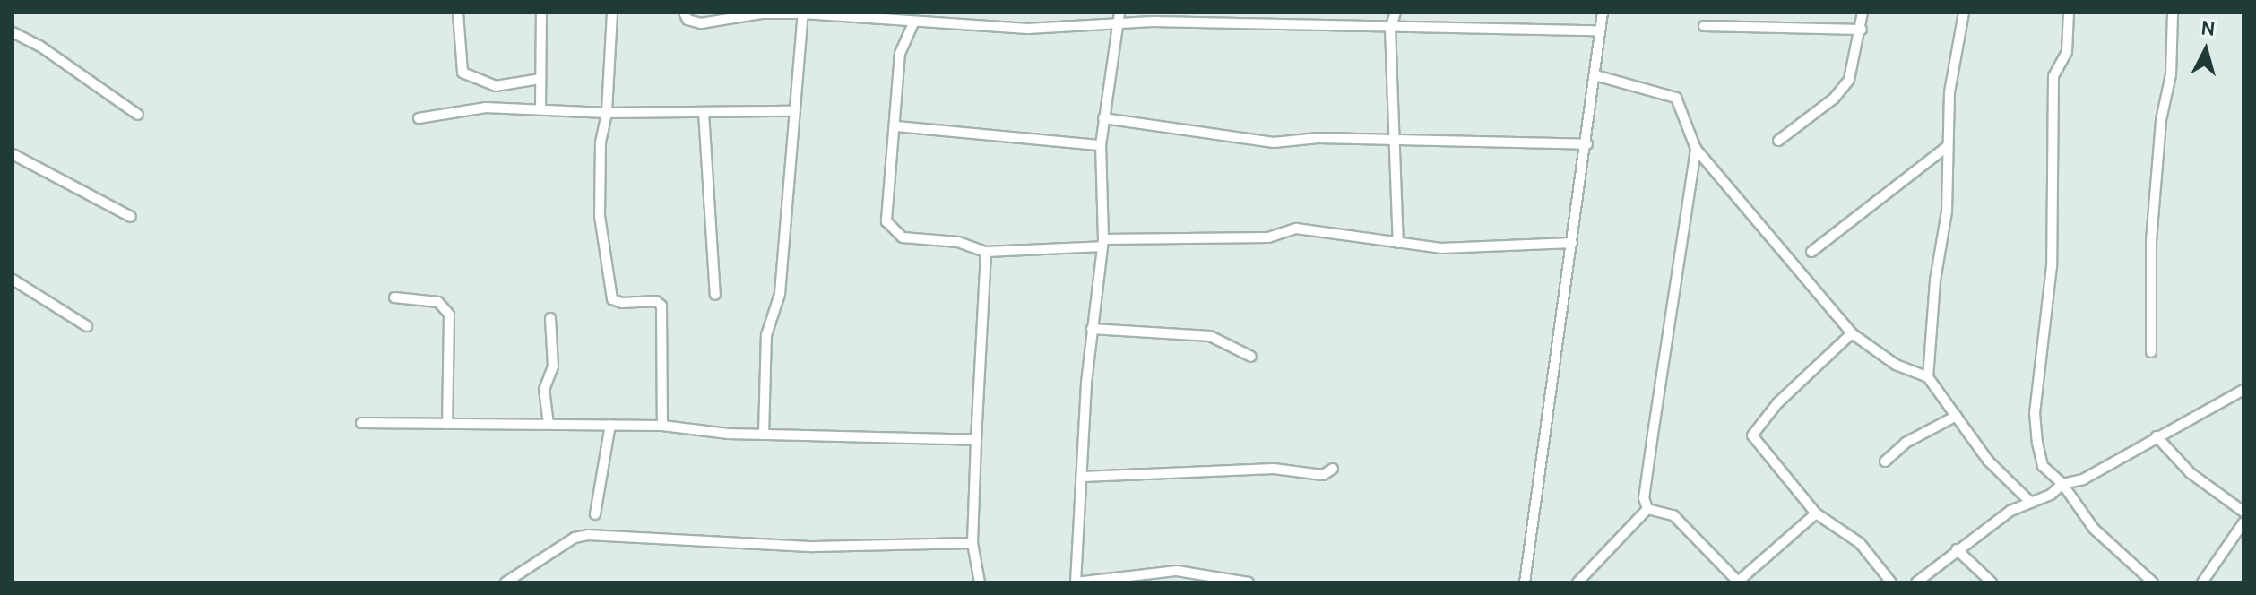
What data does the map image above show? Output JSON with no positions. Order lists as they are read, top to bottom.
{
  "north": "top"
}
